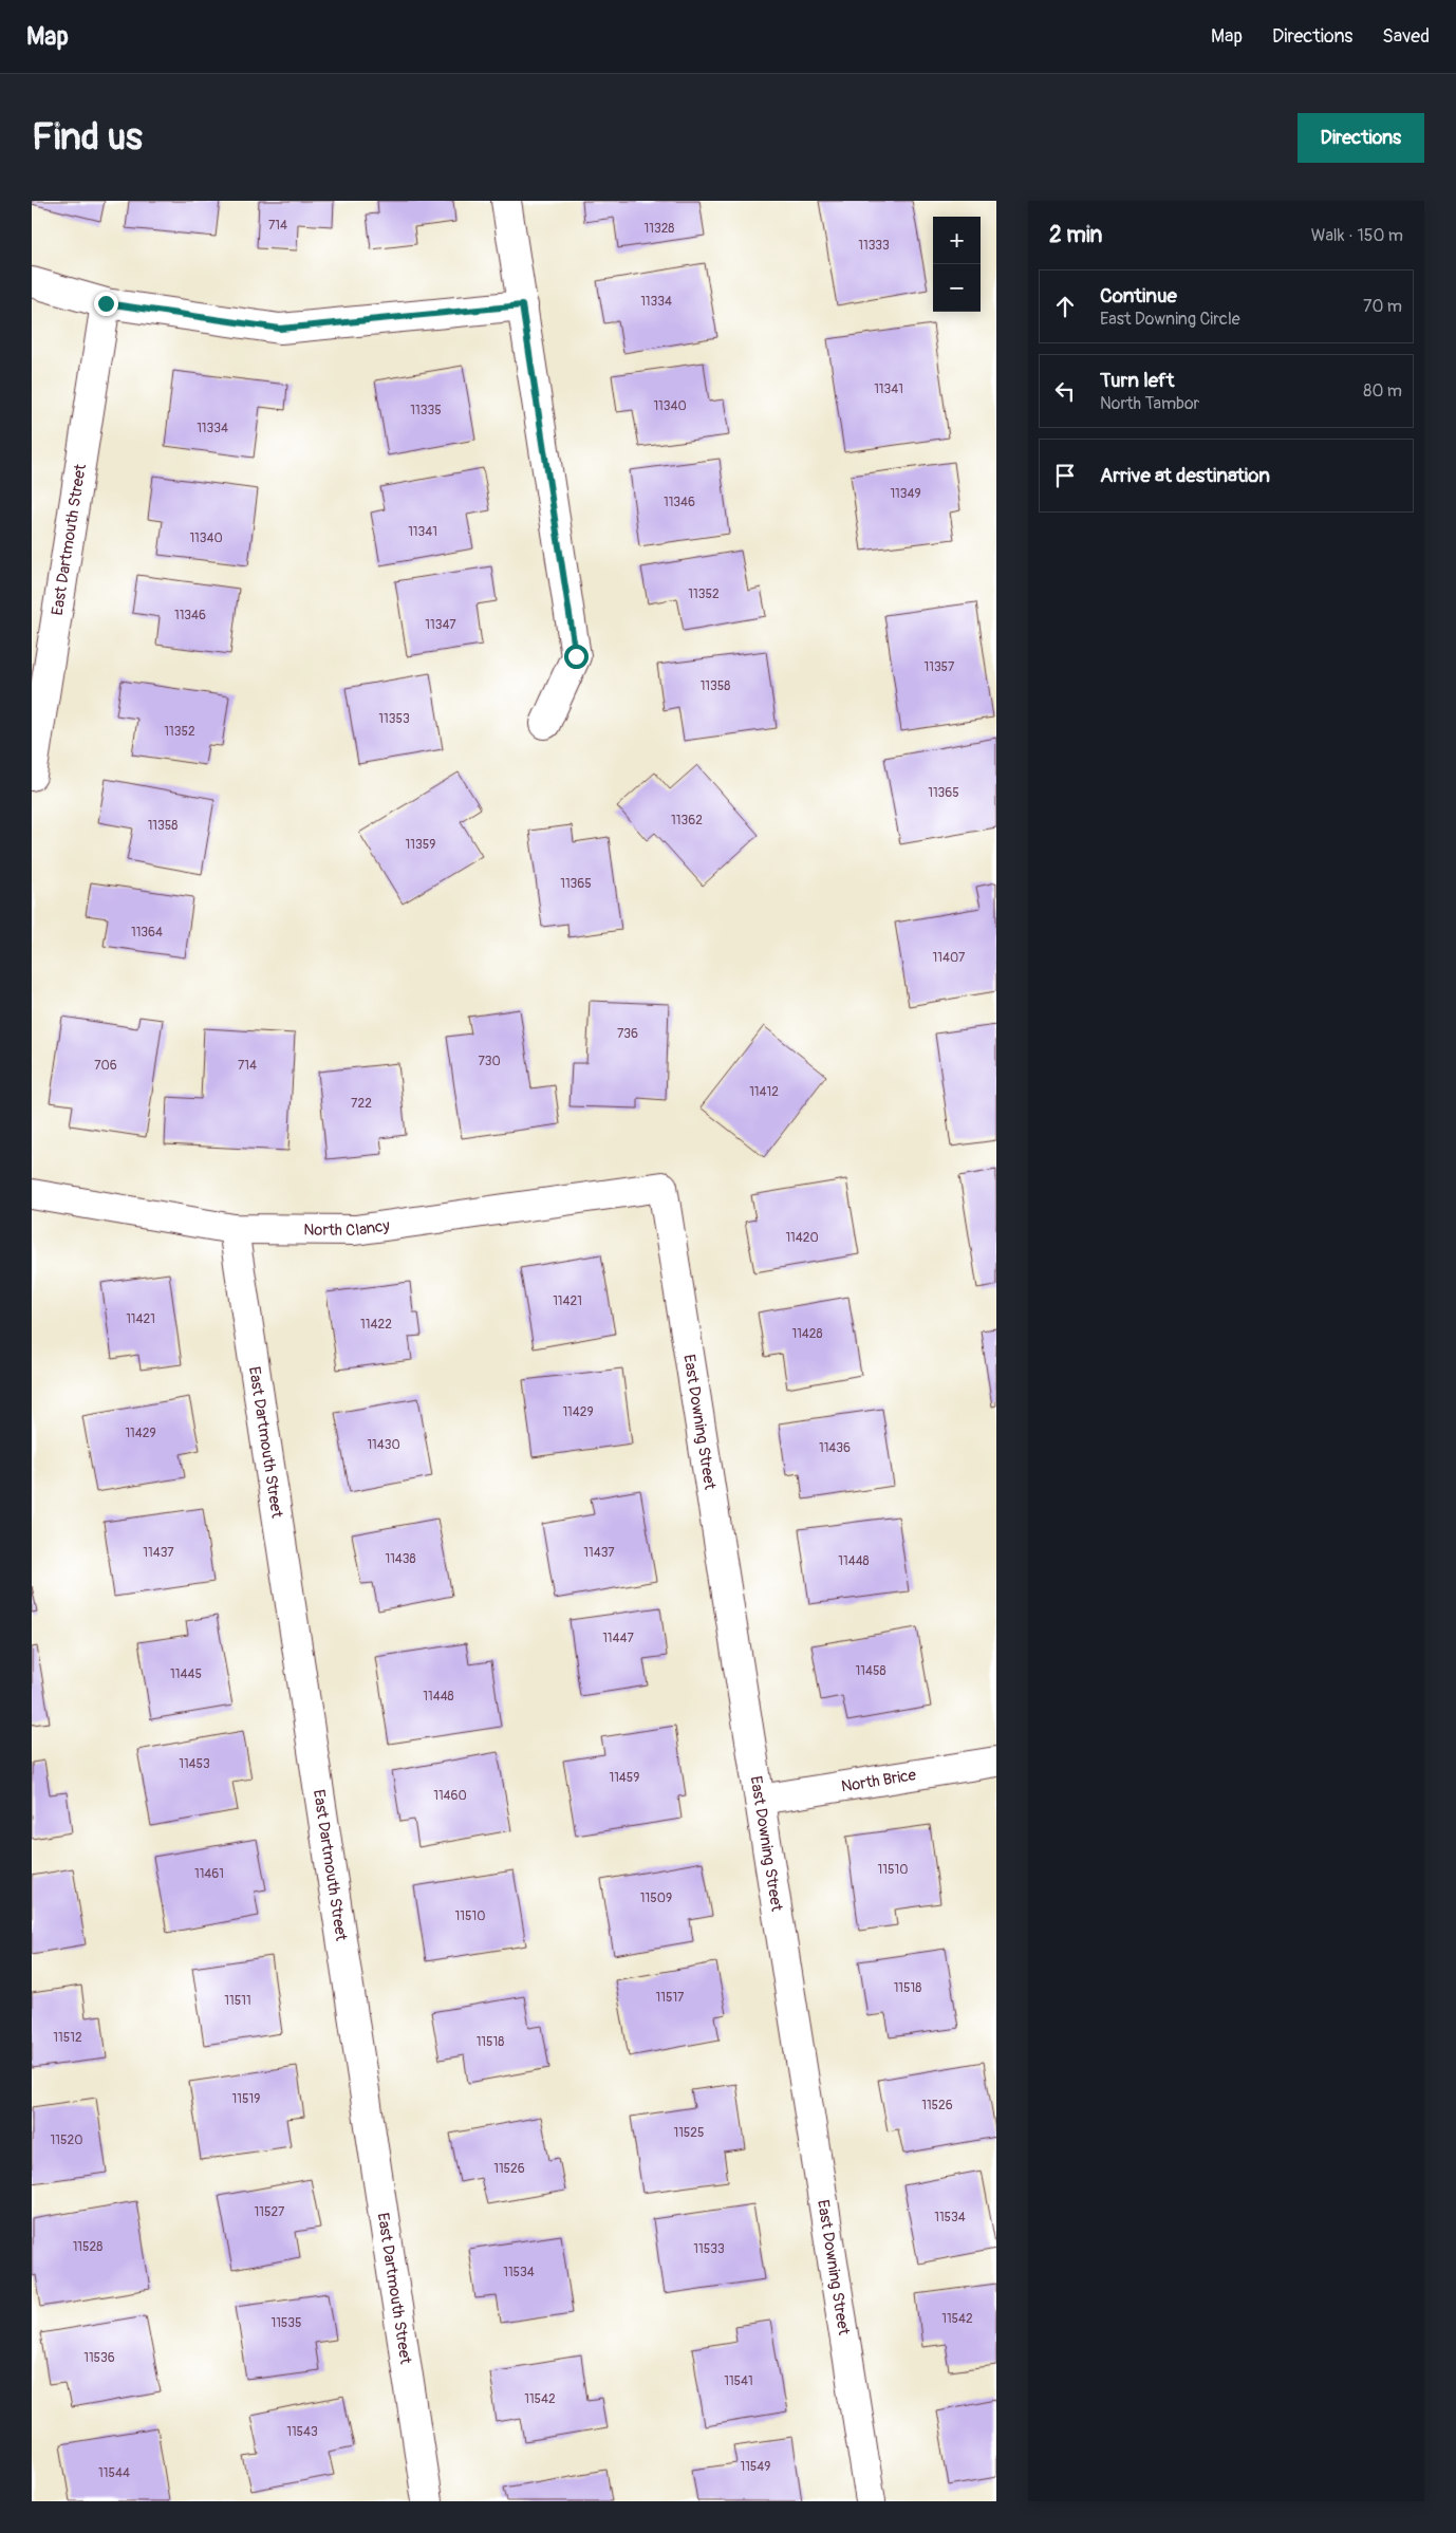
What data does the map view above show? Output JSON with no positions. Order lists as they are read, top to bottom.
{
  "streets": {
    "street": [
      "East Dartmouth Street",
      "North Clancy",
      "East Downing Street",
      "North Brice"
    ]
  },
  "crossings": [
    ["East Dartmouth Street", "North Clancy"],
    ["North Clancy", "East Downing Street"],
    ["East Downing Street", "North Brice"]
  ],
  "house_numbers": [
    "714",
    "11328",
    "11333",
    "11334",
    "11341",
    "11340",
    "11335",
    "11334",
    "11349",
    "11346",
    "11341",
    "11340",
    "11352",
    "11346",
    "11347",
    "11357",
    "11358",
    "11353",
    "11352",
    "11365",
    "11362",
    "11358",
    "11359",
    "11365",
    "11364",
    "11407",
    "736",
    "730",
    "706",
    "714",
    "11412",
    "722",
    "11420",
    "11421",
    "11421",
    "11422",
    "11428",
    "11429",
    "11429",
    "11430",
    "11436",
    "11437",
    "11437",
    "11438",
    "11448",
    "11447",
    "11458",
    "11445",
    "11448",
    "11453",
    "11459",
    "11460",
    "11510",
    "11461",
    "11509",
    "11510",
    "11518",
    "11517",
    "11511",
    "11512",
    "11518",
    "11519",
    "11526",
    "11525",
    "11520",
    "11526",
    "11527",
    "11534",
    "11528",
    "11533",
    "11534",
    "11542",
    "11535",
    "11536",
    "11541",
    "11542",
    "11543",
    "11549",
    "11544"
  ],
  "page": {
    "header": "Map",
    "nav": ["Map", "Directions", "Saved"],
    "buttons": "Directions",
    "title": "Find us",
    "heading": ["2 min", "Walk · 150 m"],
    "map_buttons": ["+", "−"],
    "list": [
      ["Continue", "East Downing Circle", "70 m"],
      ["Turn left", "North Tambor", "80 m"],
      "Arrive at destination"
    ]
  }
}
